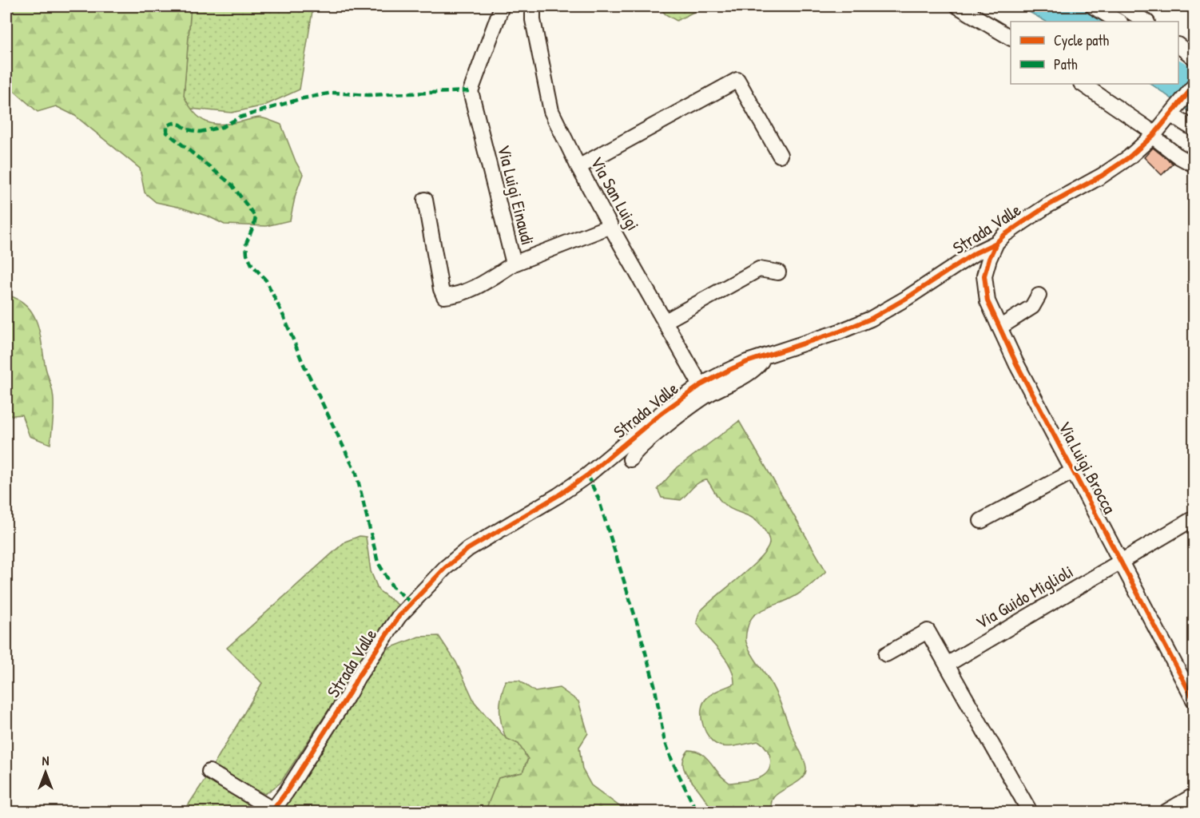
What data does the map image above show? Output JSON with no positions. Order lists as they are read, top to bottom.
{
  "streets": {
    "street": [
      "Via San Luigi",
      "Via Luigi Einaudi",
      "Strada Valle",
      "Via Luigi Brocca",
      "Via Guido Miglioli"
    ]
  },
  "crossings": [
    ["Via San Luigi", "Via Luigi Einaudi"],
    ["Via San Luigi", "Strada Valle"],
    ["Strada Valle", "Via Luigi Brocca"],
    ["Via Luigi Brocca", "Via Guido Miglioli"]
  ],
  "legend": ["Cycle path", "Path"],
  "north": "top"
}
